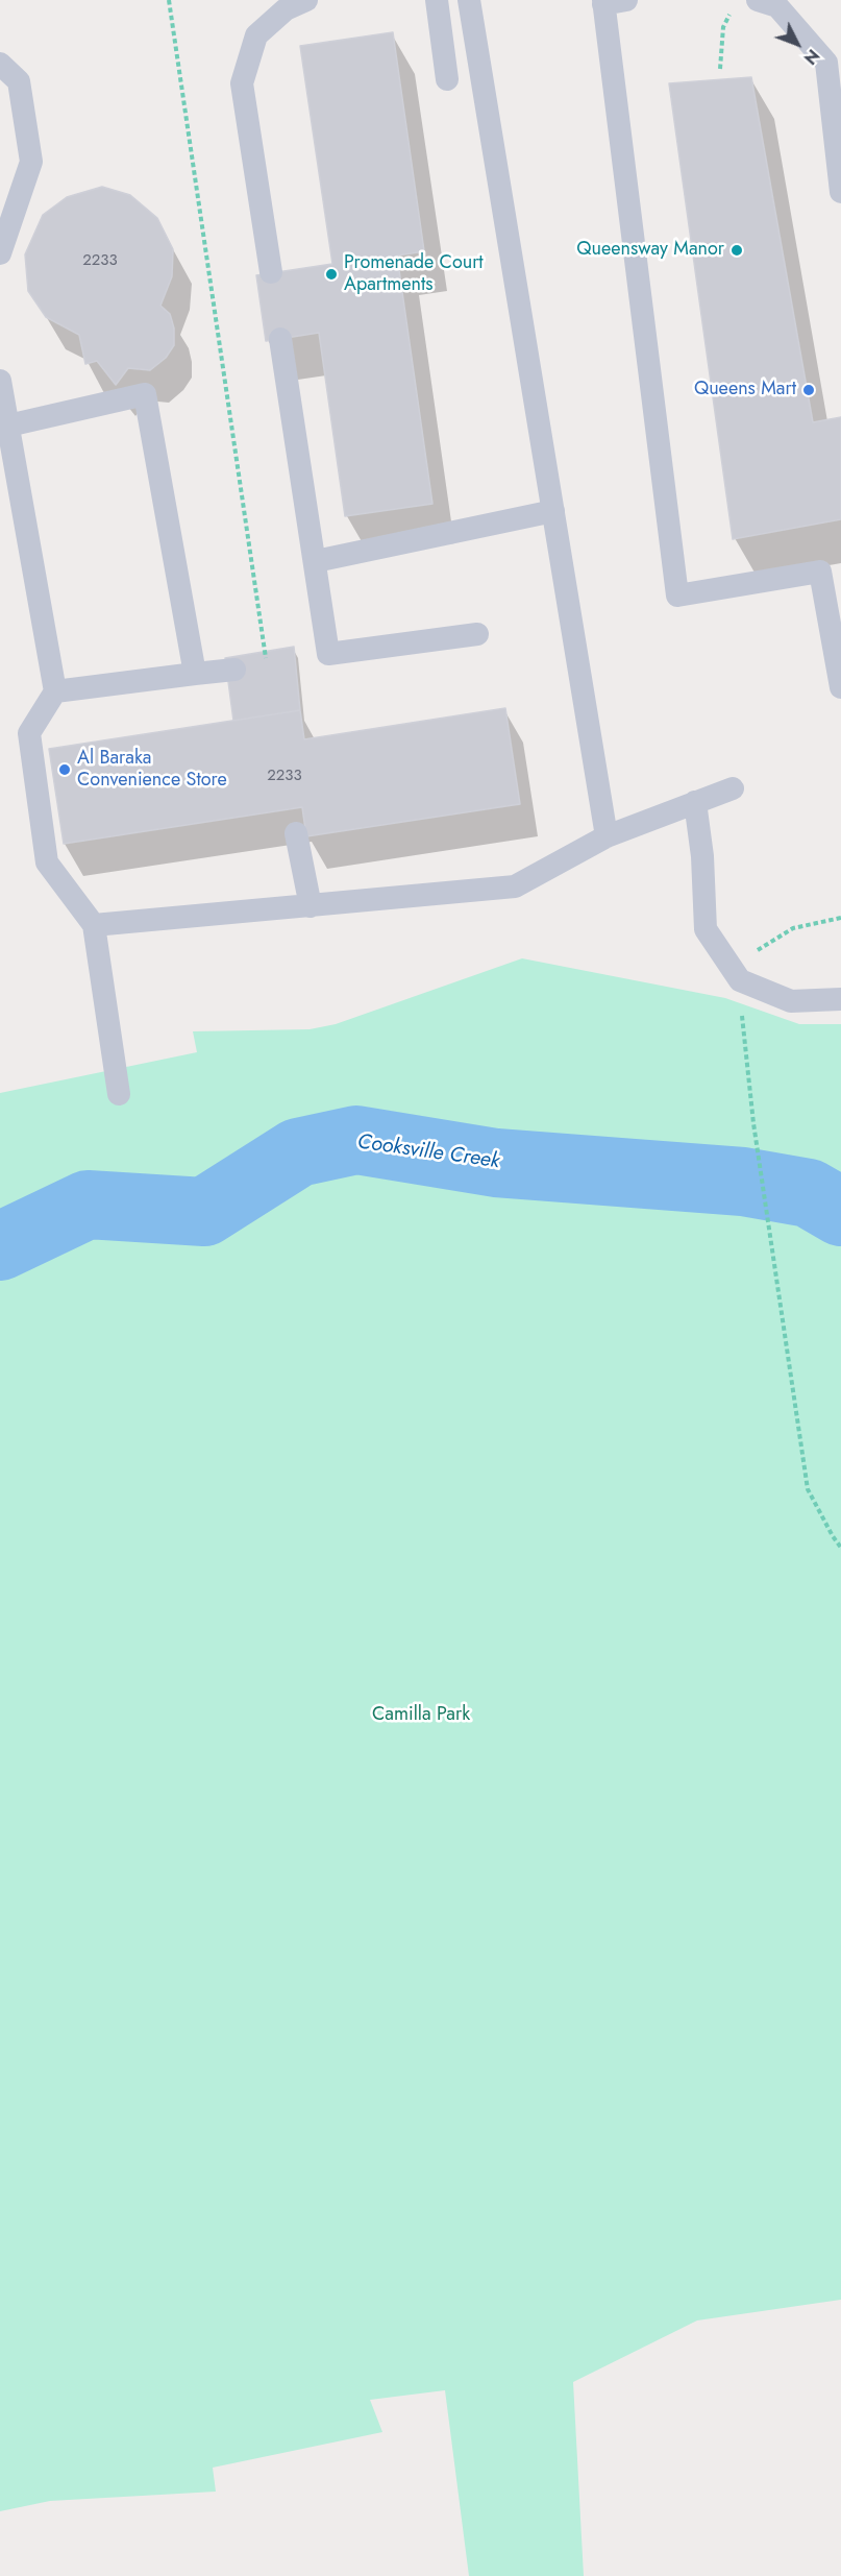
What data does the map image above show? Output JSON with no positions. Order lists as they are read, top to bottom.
{
  "water": ["Cooksville Creek"],
  "parks": ["Camilla Park"],
  "places": [
    "Queensway Manor",
    "Promenade Court Apartments",
    "Queens Mart",
    "Al Baraka Convenience Store"
  ],
  "house_numbers": ["2233", "2233"],
  "north": "bottom right"
}
